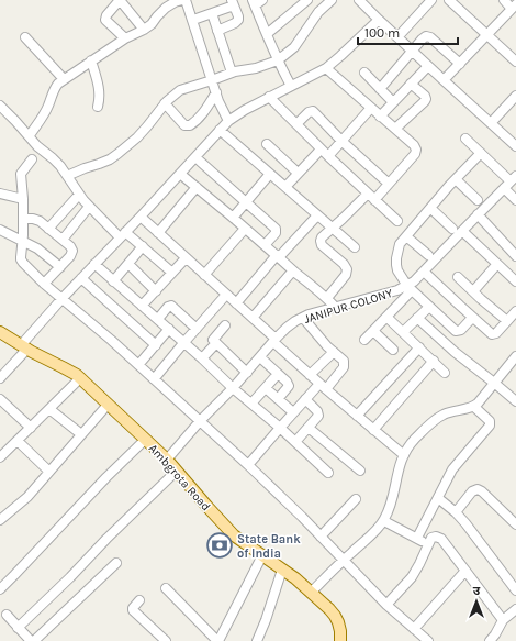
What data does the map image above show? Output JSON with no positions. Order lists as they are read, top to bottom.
{
  "streets": {
    "main road": ["Ambgrota Road"],
    "street": ["JANIPUR COLONY"]
  },
  "crossings": [
    ["JANIPUR COLONY", "Ambgrota Road"]
  ],
  "places": {
    "bank": ["State Bank of India"]
  },
  "scale_bar": "100 m",
  "north": "top"
}
